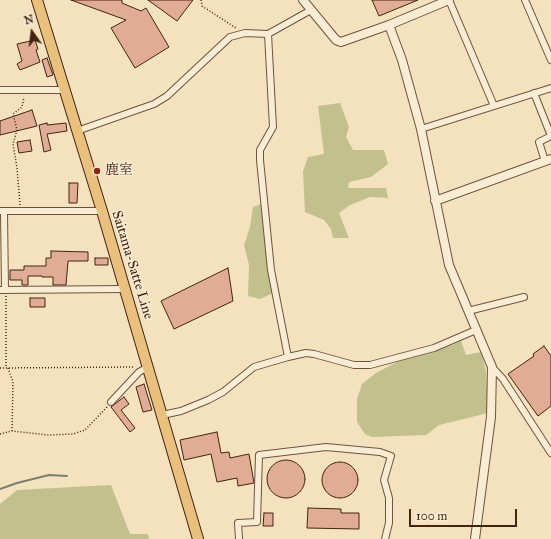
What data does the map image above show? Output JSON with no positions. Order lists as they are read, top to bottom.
{
  "streets": {
    "main road": ["Saitama-Satte Line"]
  },
  "places": ["鹿室"],
  "scale_bar": "100 m",
  "north": "top"
}
